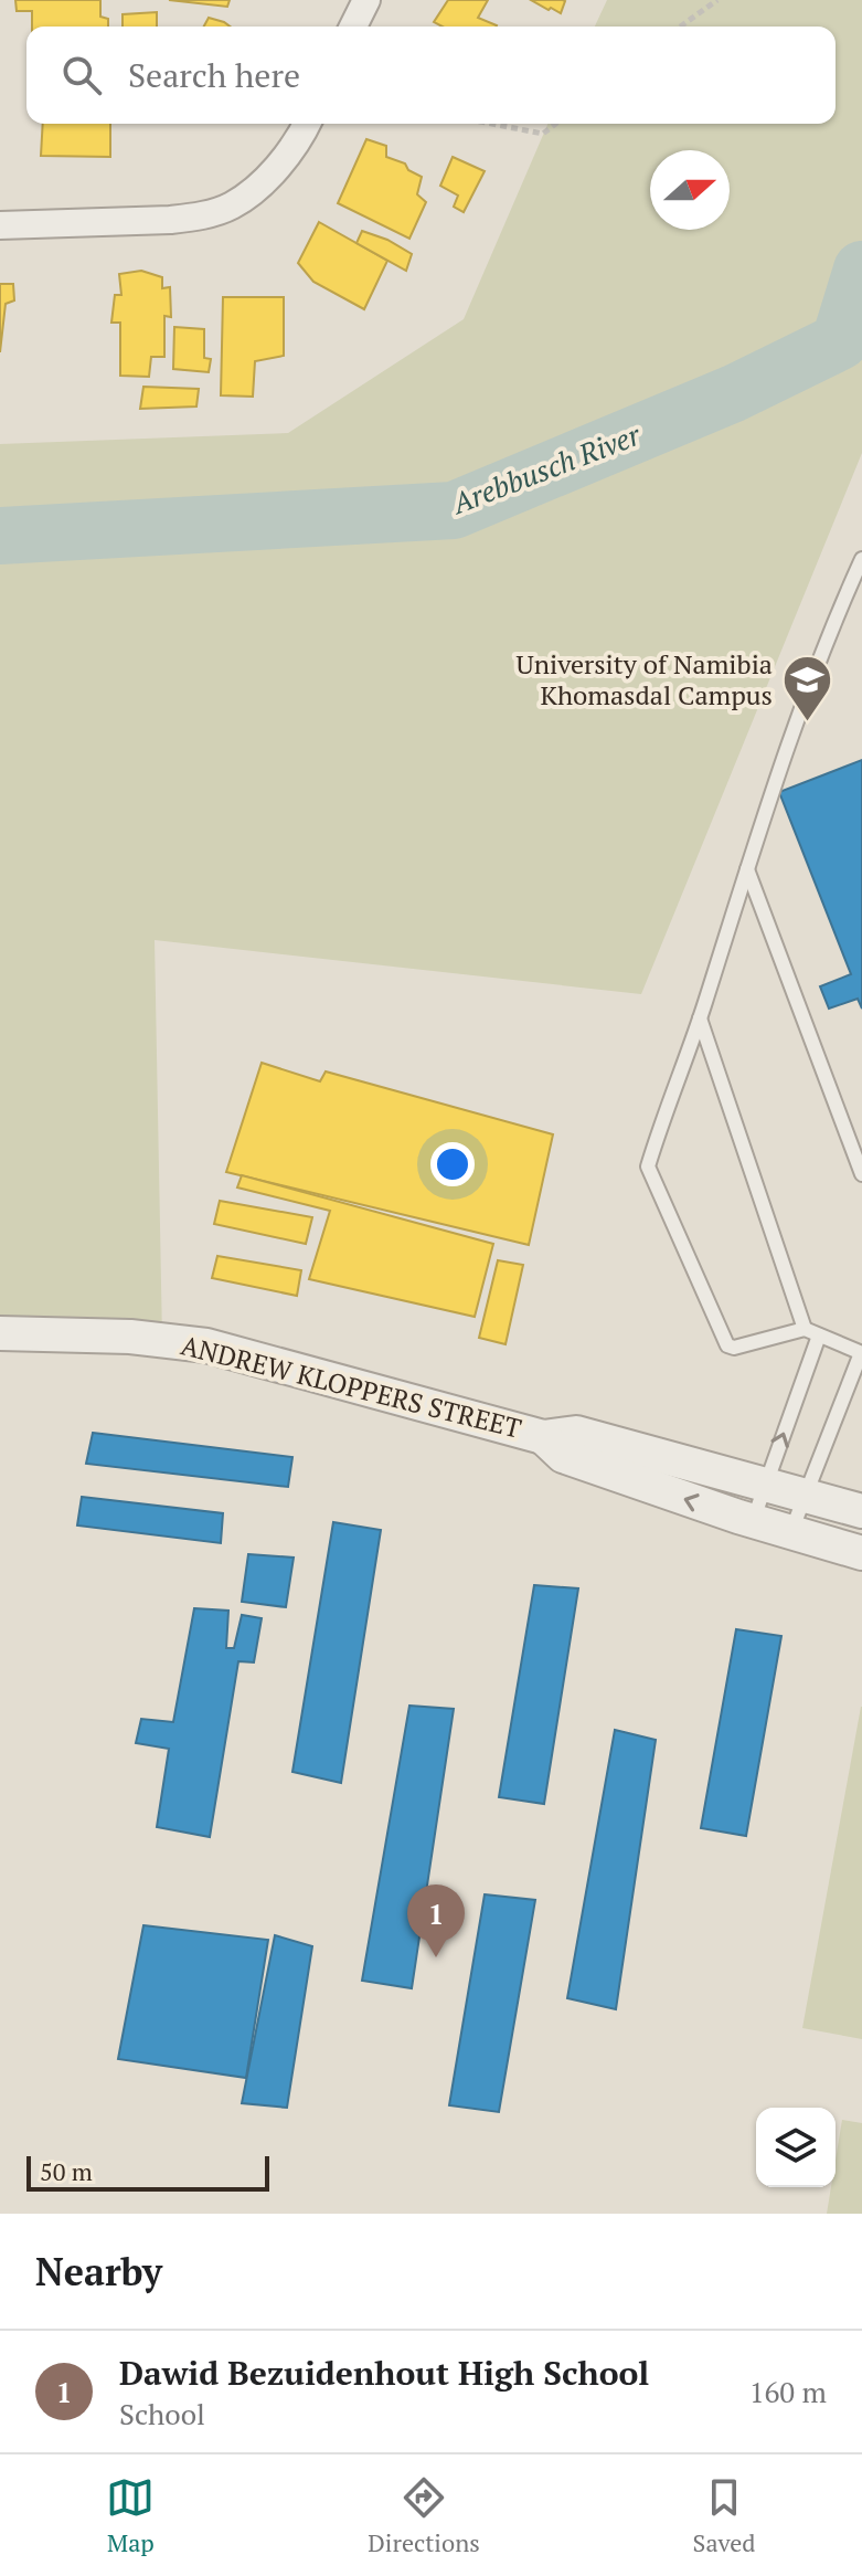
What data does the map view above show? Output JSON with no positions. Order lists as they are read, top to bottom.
{
  "streets": {
    "street": ["ANDREW KLOPPERS STREET"]
  },
  "water": ["Arebbusch River"],
  "places": {
    "school or university": ["University of Namibia Khomasdal Campus"]
  },
  "scale_bar": "50 m",
  "north": "right",
  "page": {
    "search": "Search here",
    "pins": "1",
    "scale": "50 m",
    "heading": "Nearby",
    "list": [
      {
        "mark": "1",
        "name": "Dawid Bezuidenhout High School",
        "note": "School",
        "value": "160 m"
      }
    ],
    "nav": ["Map", "Directions", "Saved"]
  }
}
